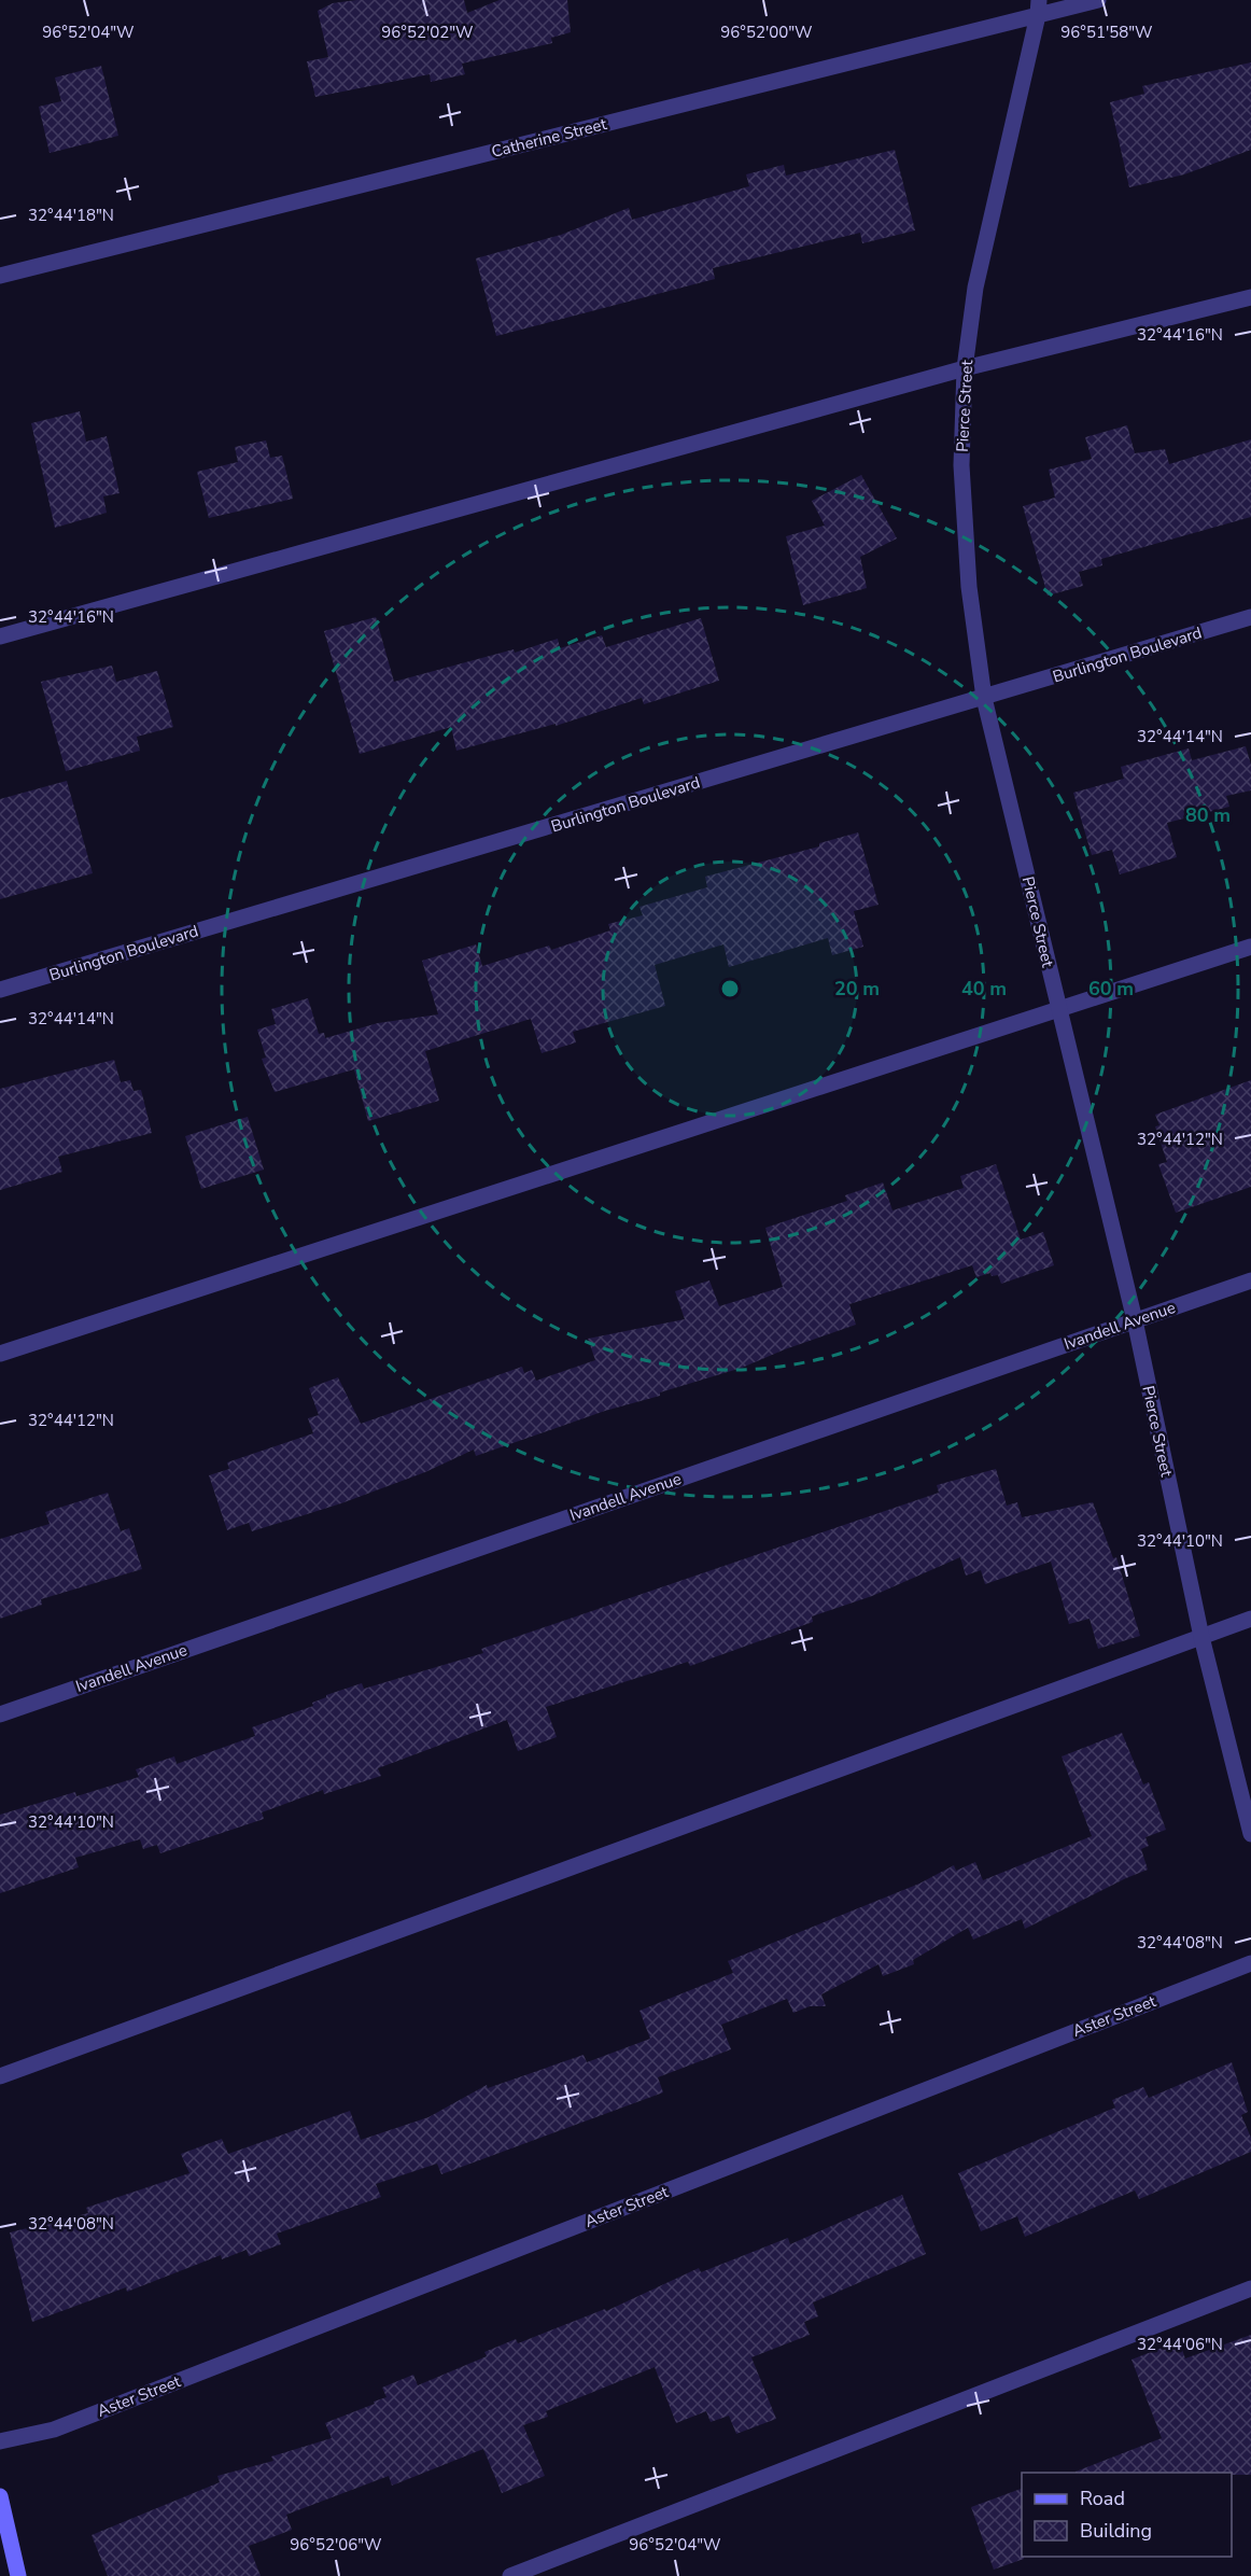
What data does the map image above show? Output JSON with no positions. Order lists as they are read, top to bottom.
{
  "streets": {
    "street": [
      "Catherine Street",
      "Pierce Street",
      "Burlington Boulevard",
      "Ivandell Avenue",
      "Aster Street"
    ]
  },
  "crossings": [
    ["Catherine Street", "Pierce Street"],
    ["Pierce Street", "Burlington Boulevard"],
    ["Pierce Street", "Ivandell Avenue"]
  ],
  "legend": ["Road", "Building"],
  "coordinates": [
    "96°52'04\"W",
    "96°52'02\"W",
    "96°52'00\"W",
    "96°51'58\"W",
    "32°44'18\"N",
    "32°44'16\"N",
    "32°44'14\"N",
    "32°44'12\"N",
    "32°44'10\"N",
    "32°44'08\"N",
    "32°44'06\"N",
    "96°52'06\"W"
  ],
  "rings": [
    "80 m",
    "20 m",
    "40 m",
    "60 m"
  ]
}
